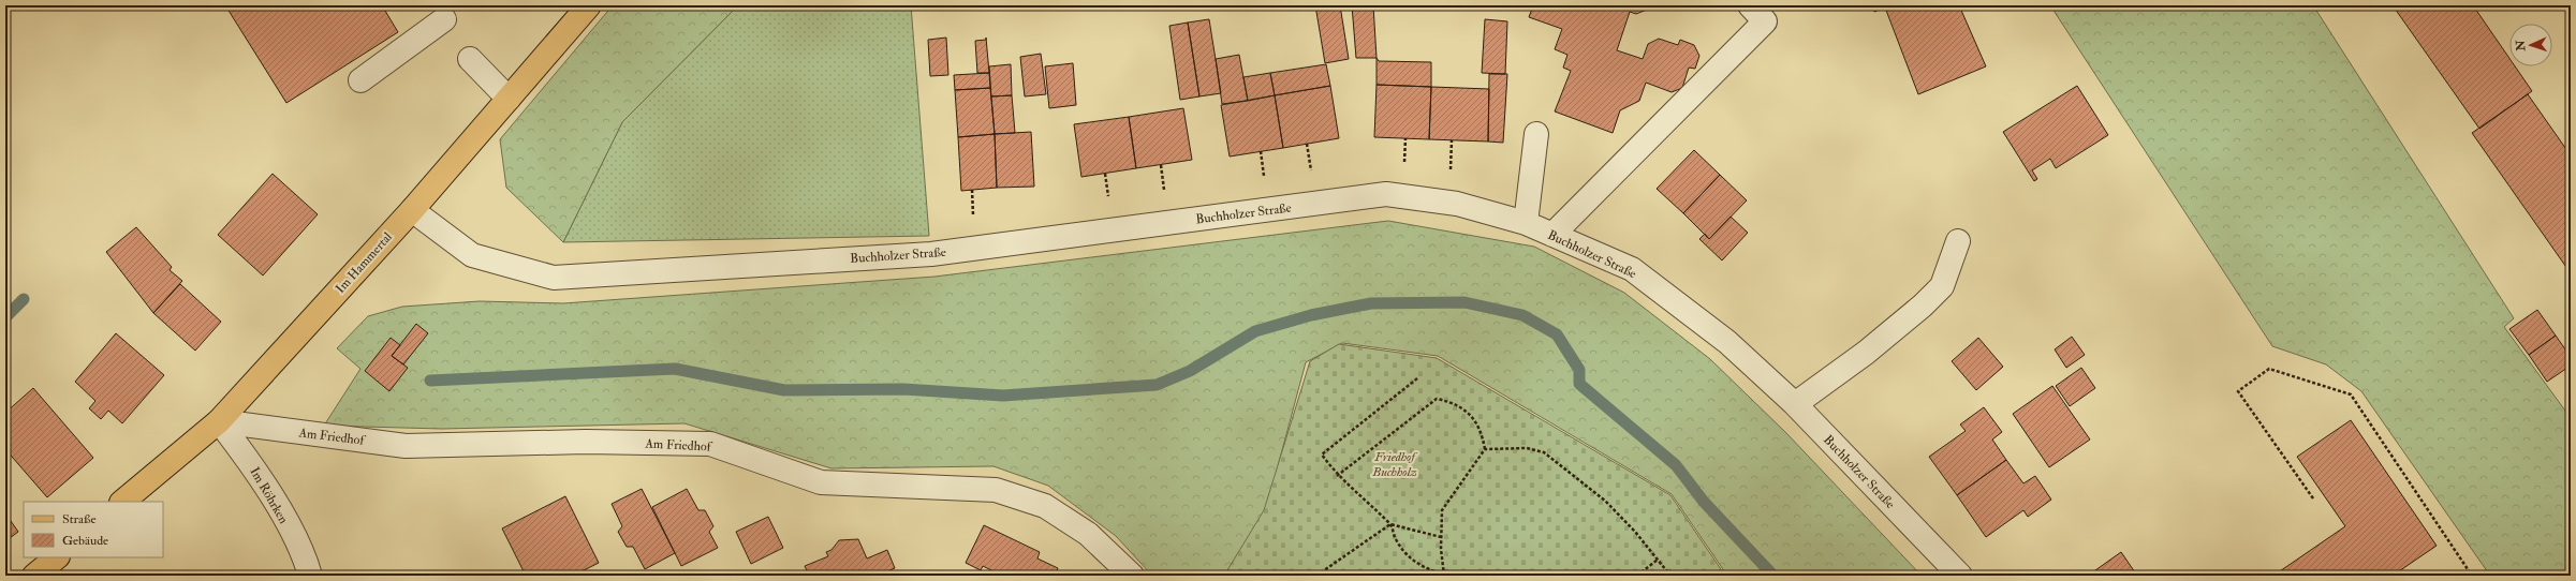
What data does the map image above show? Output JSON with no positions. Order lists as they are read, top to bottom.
{
  "streets": {
    "main road": ["Im Hammertal"],
    "street": ["Buchholzer Straße", "Am Friedhof", "Im Röhrken"]
  },
  "crossings": [
    ["Buchholzer Straße", "Im Hammertal"],
    ["Im Hammertal", "Am Friedhof"],
    ["Im Hammertal", "Im Röhrken"],
    ["Am Friedhof", "Im Röhrken"]
  ],
  "parks": ["Friedhof Buchholz"],
  "legend": ["Straße", "Gebäude"],
  "north": "left"
}
